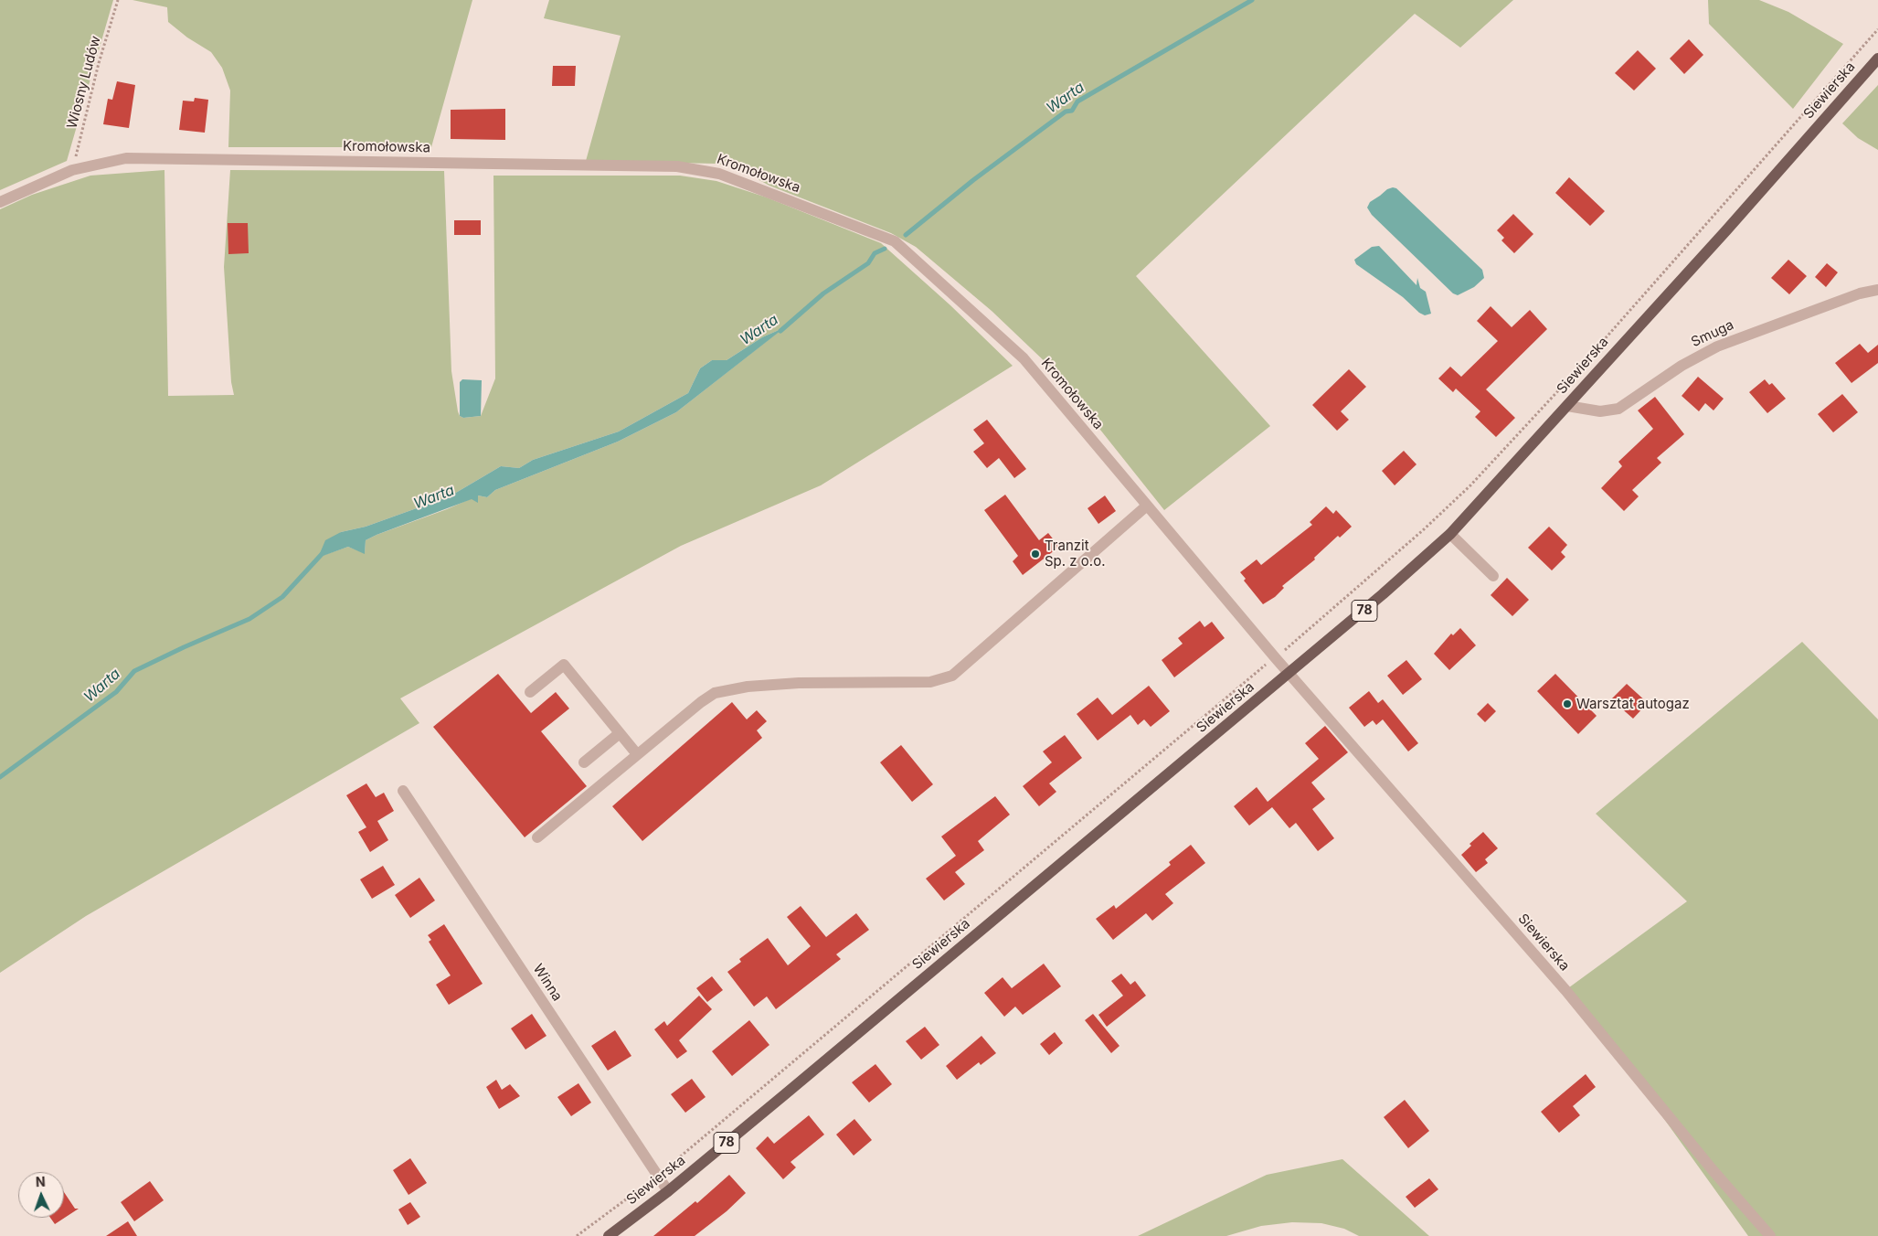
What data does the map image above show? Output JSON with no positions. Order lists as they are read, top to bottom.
{
  "streets": {
    "main road": ["Siewierska", "78"],
    "street": ["Kromołowska", "Smuga", "Winna"],
    "path": ["Wiosny Ludów"]
  },
  "crossings": [
    ["Wiosny Ludów", "Kromołowska"],
    ["Siewierska", "Kromołowska"],
    ["Siewierska", "Smuga"],
    ["Siewierska", "Winna"]
  ],
  "water": ["Warta"],
  "places": ["Tranzit Sp. z o.o.", "Warsztat autogaz"],
  "north": "top"
}
